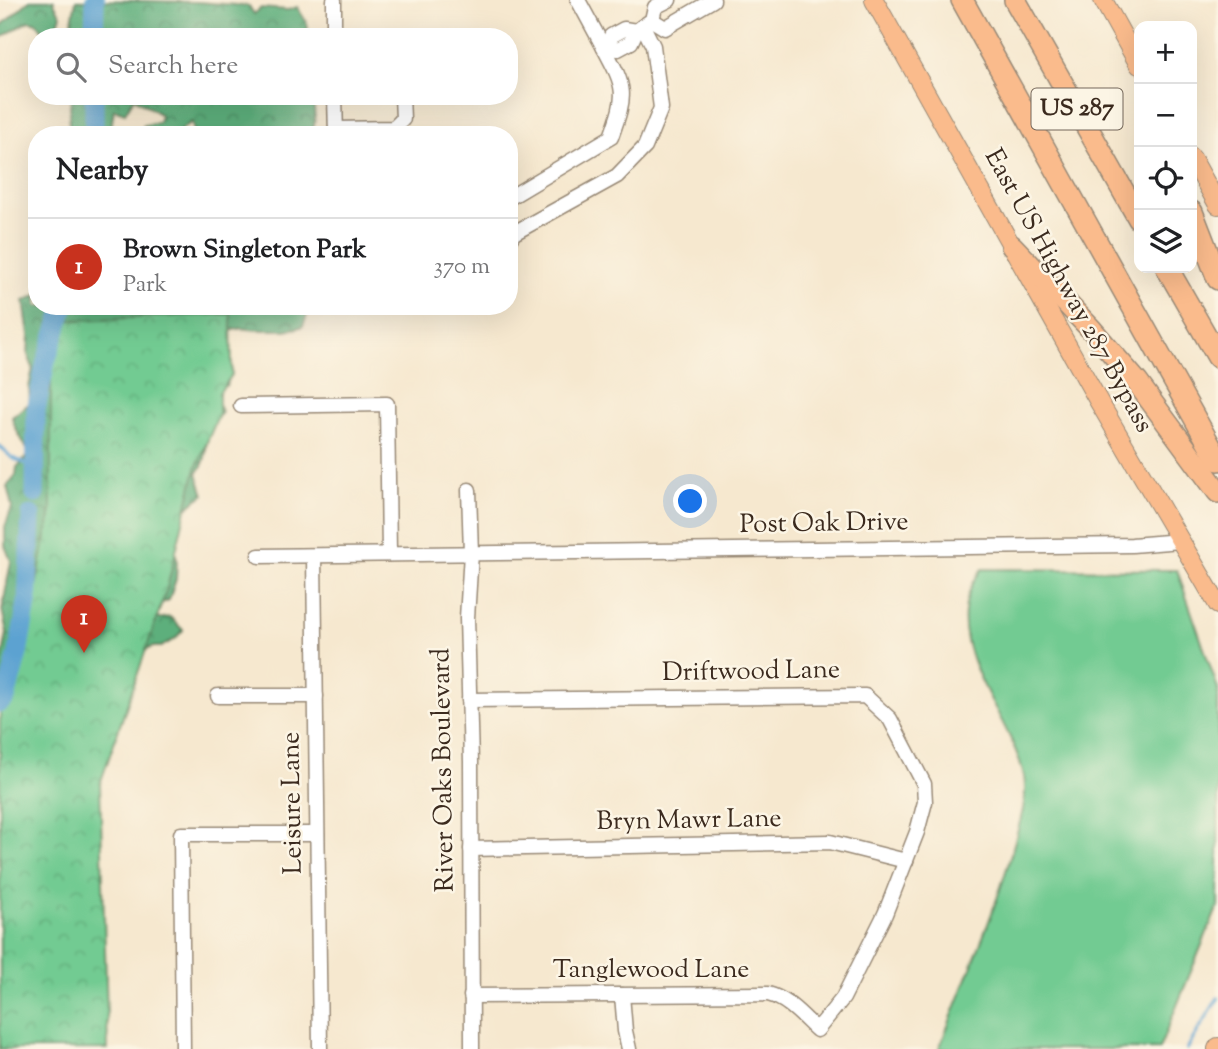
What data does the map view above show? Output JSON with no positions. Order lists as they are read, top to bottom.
{
  "streets": {
    "highway": ["US 287"],
    "main road": ["East US Highway 287 Bypass"],
    "street": [
      "Post Oak Drive",
      "Driftwood Lane",
      "River Oaks Boulevard",
      "Leisure Lane",
      "Bryn Mawr Lane",
      "Tanglewood Lane"
    ]
  },
  "crossings": [
    ["East US Highway 287 Bypass", "Post Oak Drive"],
    ["Post Oak Drive", "River Oaks Boulevard"],
    ["Post Oak Drive", "Leisure Lane"],
    ["Driftwood Lane", "River Oaks Boulevard"],
    ["Driftwood Lane", "Bryn Mawr Lane"],
    ["Driftwood Lane", "Tanglewood Lane"],
    ["River Oaks Boulevard", "Bryn Mawr Lane"],
    ["River Oaks Boulevard", "Tanglewood Lane"]
  ],
  "page": {
    "map_buttons": ["+", "−"],
    "search": "Search here",
    "heading": "Nearby",
    "list": [
      {
        "mark": "1",
        "name": "Brown Singleton Park",
        "note": "Park",
        "value": "370 m"
      }
    ],
    "pins": "1"
  }
}
